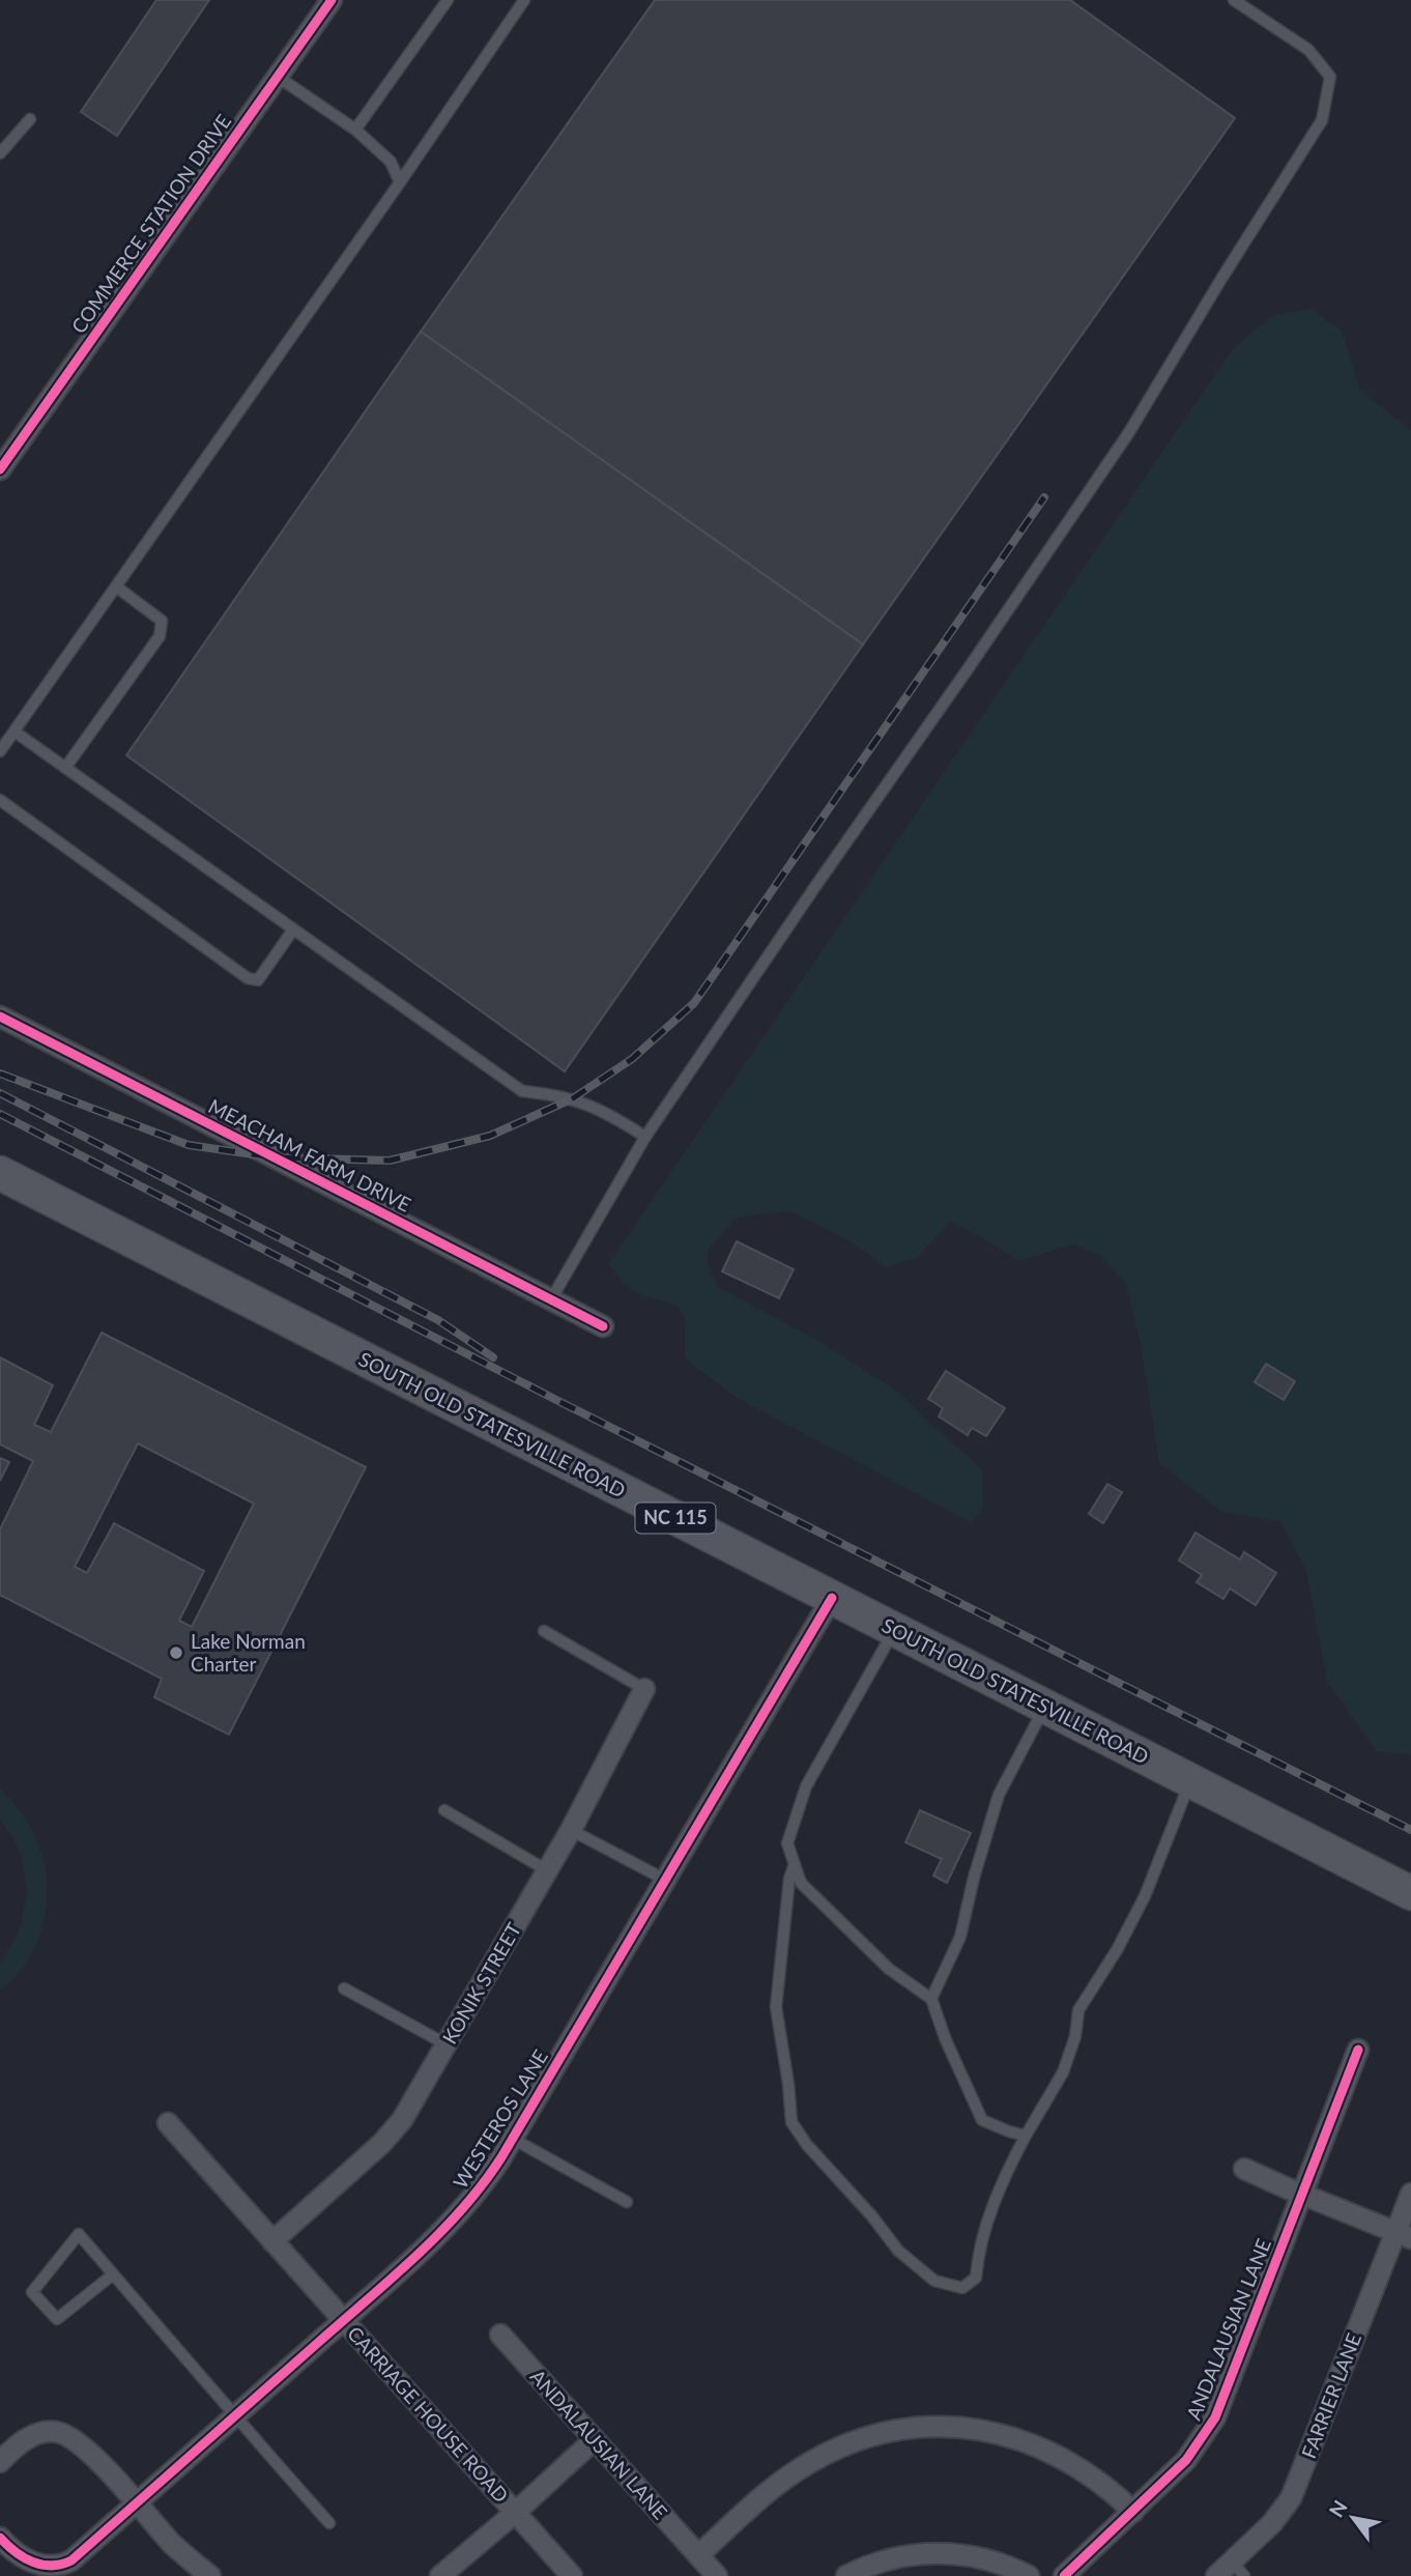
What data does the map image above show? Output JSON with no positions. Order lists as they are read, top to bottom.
{
  "streets": {
    "main road": ["SOUTH OLD STATESVILLE ROAD", "NC 115"],
    "street": [
      "COMMERCE STATION DRIVE",
      "MEACHAM FARM DRIVE",
      "KONIK STREET",
      "WESTEROS LANE",
      "ANDALAUSIAN LANE",
      "FARRIER LANE",
      "CARRIAGE HOUSE ROAD"
    ]
  },
  "crossings": [
    ["SOUTH OLD STATESVILLE ROAD", "WESTEROS LANE"],
    ["KONIK STREET", "CARRIAGE HOUSE ROAD"],
    ["WESTEROS LANE", "CARRIAGE HOUSE ROAD"]
  ],
  "places": ["Lake Norman Charter"],
  "north": "top left"
}
